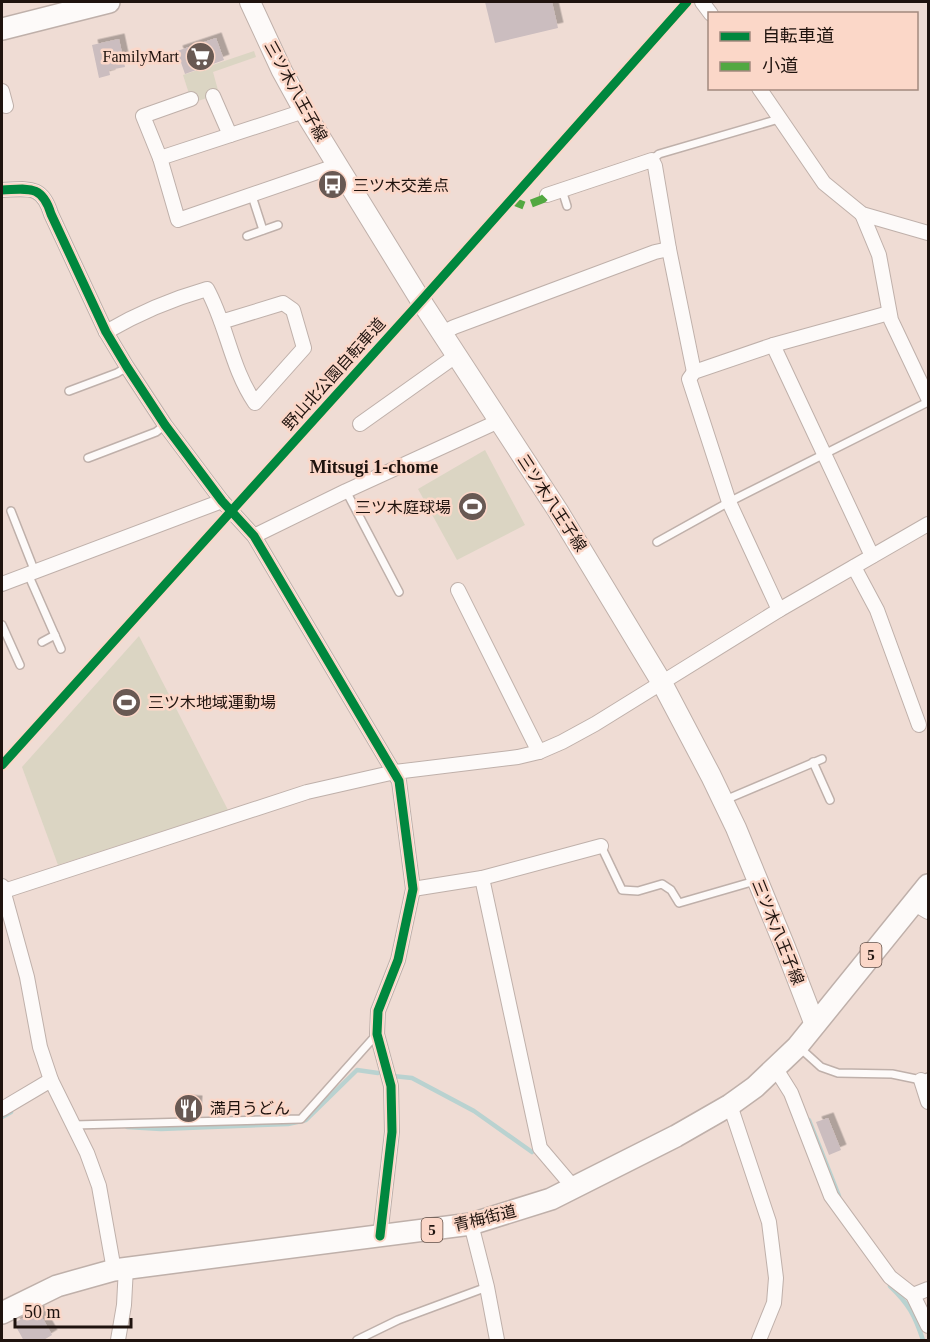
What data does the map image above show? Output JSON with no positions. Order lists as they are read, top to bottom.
{
  "streets": {
    "main road": ["三ツ木八王子線", "5", "青梅街道"],
    "cycle path": ["野山北公園自転車道"]
  },
  "crossings": [
    ["三ツ木八王子線", "5"],
    ["三ツ木八王子線", "青梅街道"],
    ["5", "青梅街道"]
  ],
  "districts": ["Mitsugi 1-chome"],
  "places": {
    "supermarket": ["FamilyMart"],
    "bus stop": ["三ツ木交差点"],
    "sports": ["三ツ木庭球場", "三ツ木地域運動場"],
    "restaurant": ["満月うどん"]
  },
  "legend": ["自転車道", "小道"],
  "scale_bar": "50 m"
}
